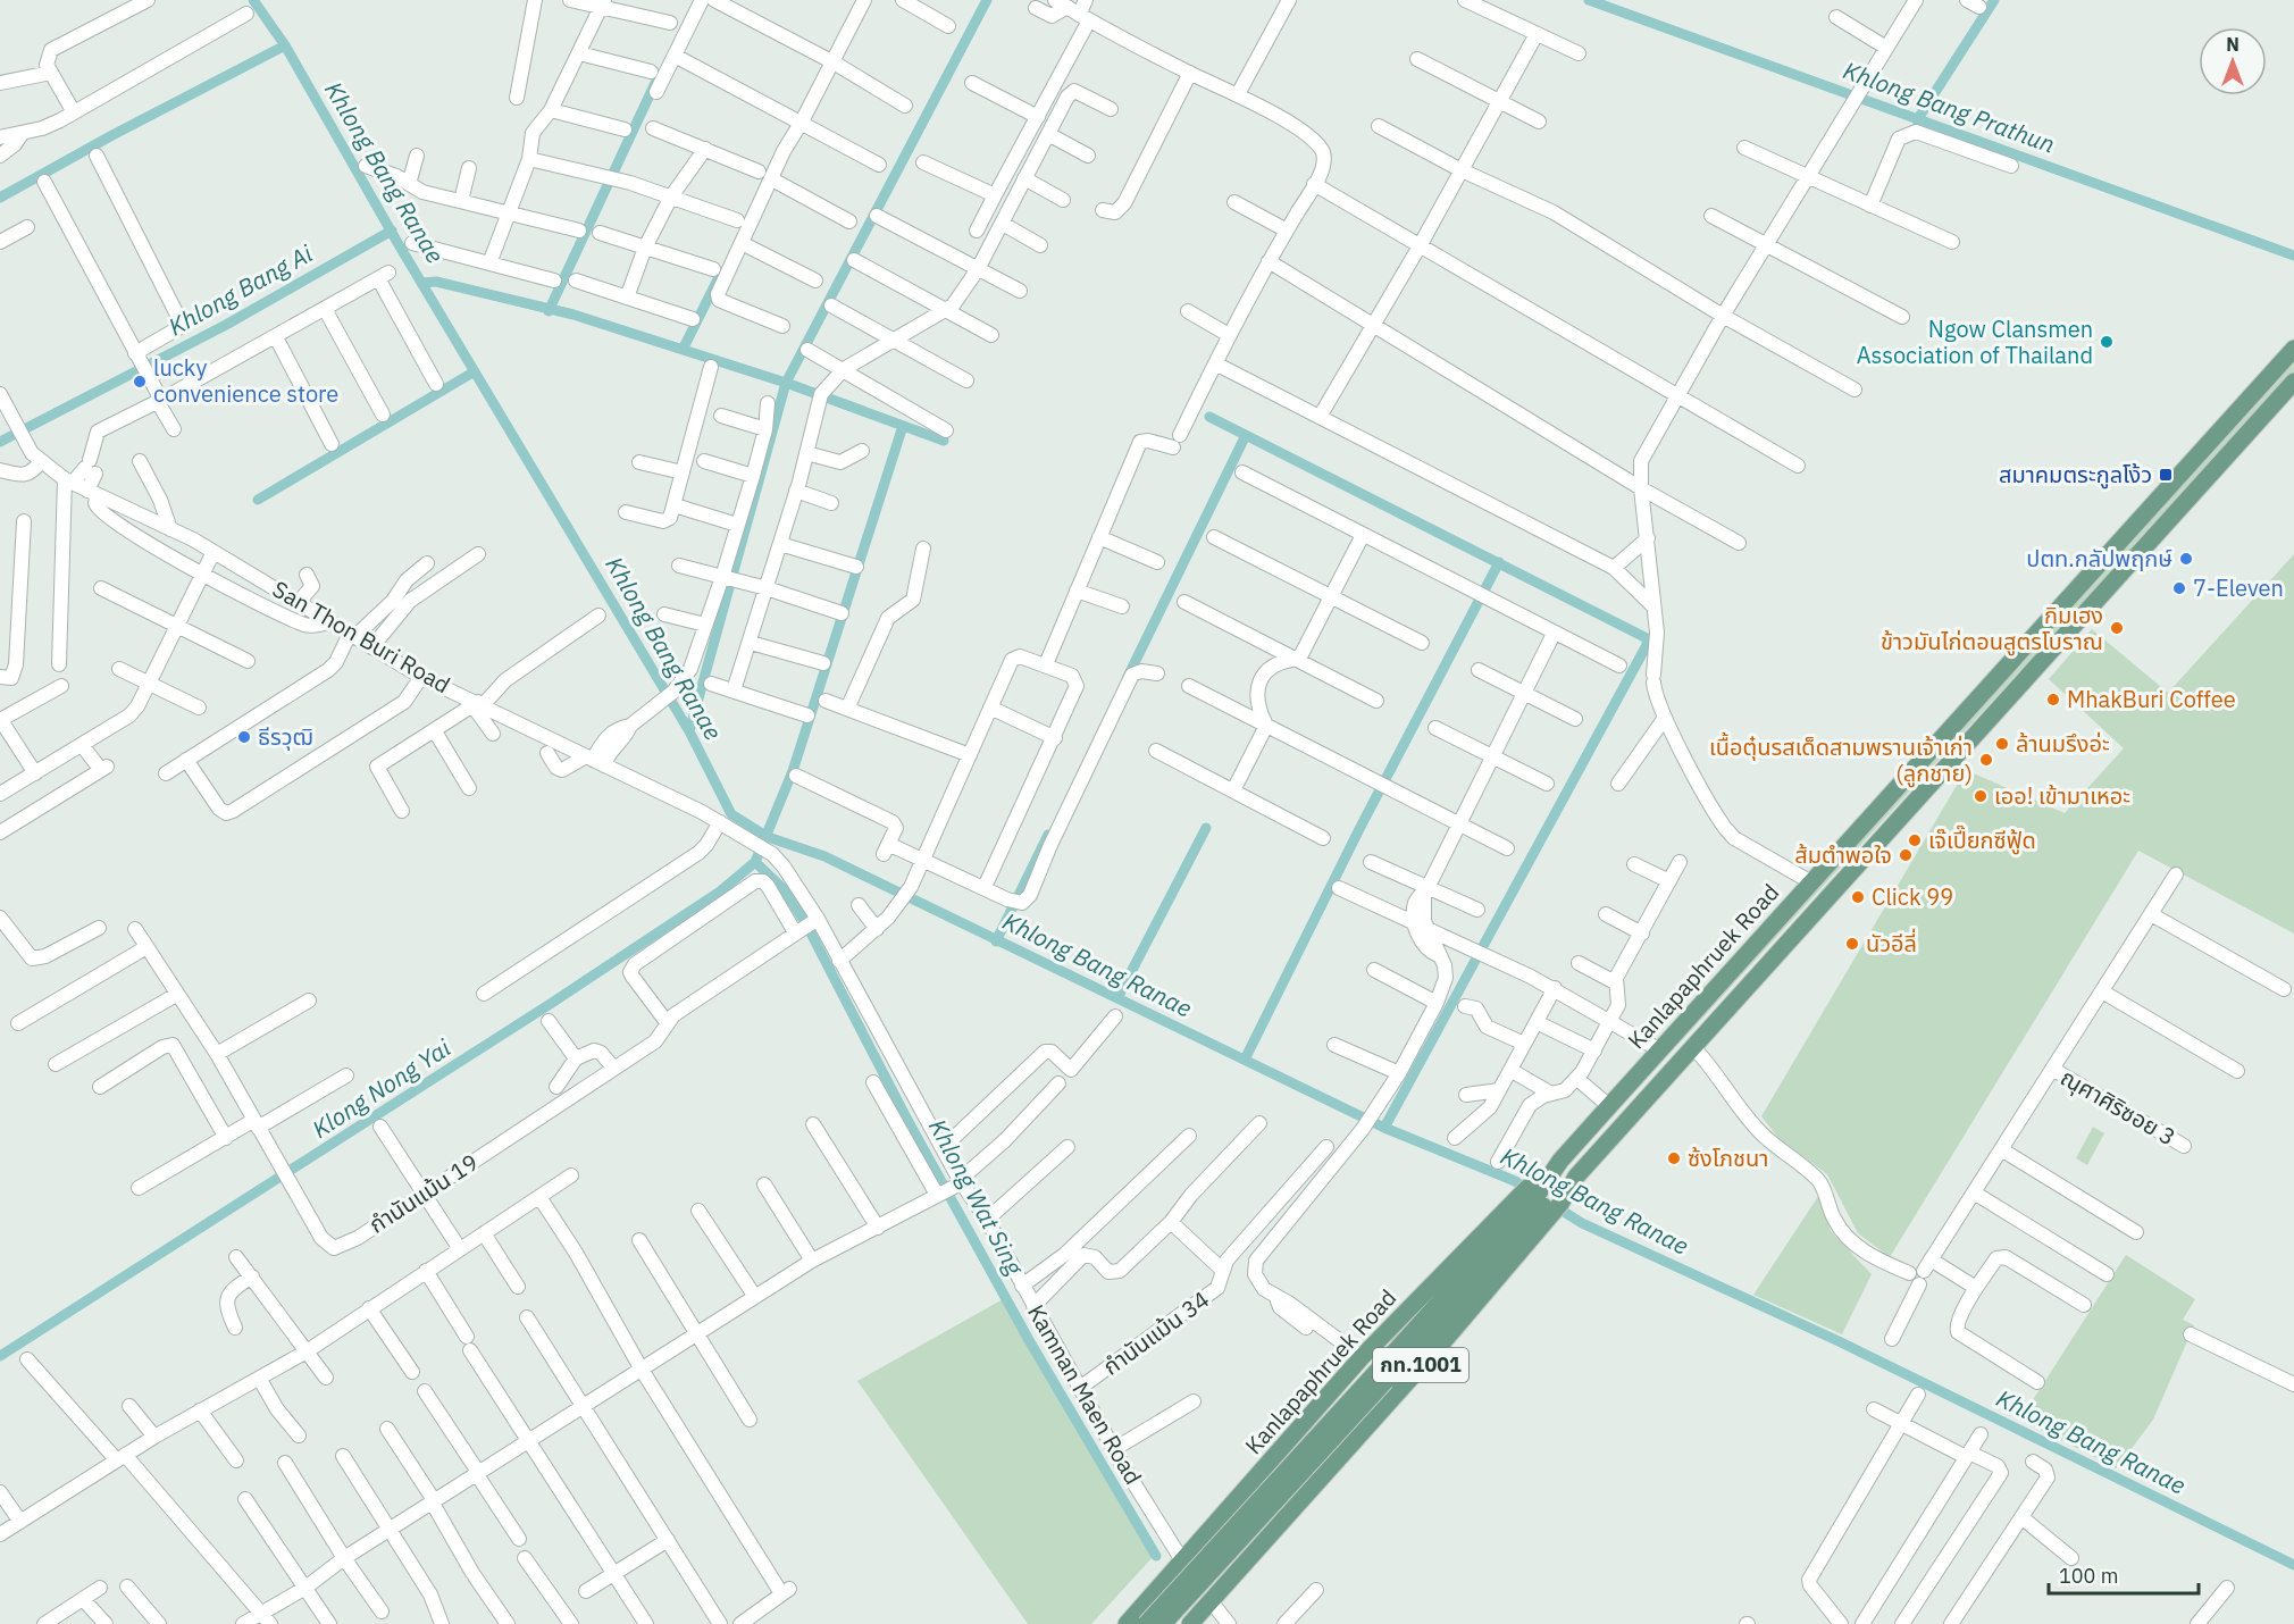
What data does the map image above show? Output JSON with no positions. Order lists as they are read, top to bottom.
{
  "streets": {
    "main road": ["Kanlapaphruek Road", "กท.1001"],
    "street": [
      "San Thon Buri Road",
      "ณุศาศิริซอย 3",
      "กำนันแม้น 19",
      "กำนันแม้น 34",
      "Kamnan Maen Road"
    ]
  },
  "crossings": [
    ["San Thon Buri Road", "Kamnan Maen Road"],
    ["Kanlapaphruek Road", "Kamnan Maen Road"],
    ["กำนันแม้น 19", "Kamnan Maen Road"],
    ["กำนันแม้น 34", "Kamnan Maen Road"]
  ],
  "water": [
    "Khlong Bang Prathun",
    "Khlong Bang Ranae",
    "Khlong Bang Ai",
    "Klong Nong Yai",
    "Khlong Wat Sing"
  ],
  "places": {
    "other": [
      "Ngow Clansmen Association of Thailand",
      "lucky convenience store",
      "ปตท.กลัปพฤกษ์",
      "7-Eleven",
      "กิมเฮง ข้าวมันไก่ตอนสูตรโบราณ",
      "MhakBuri Coffee",
      "ธีรวุฒิ",
      "ล้านมรึงอ่ะ",
      "เนื้อตุ๋นรสเด็ดสามพรานเจ้าเก่า (ลูกชาย)",
      "เออ! เข้ามาเหอะ",
      "เจ๊เปี๊ยกซีฟู้ด",
      "ส้มตำพอใจ",
      "Click 99",
      "นัวอีลี่",
      "ซ้งโภชนา"
    ],
    "transit": ["สมาคมตระกูลโง้ว"]
  },
  "scale_bar": "100 m",
  "north": "top"
}
